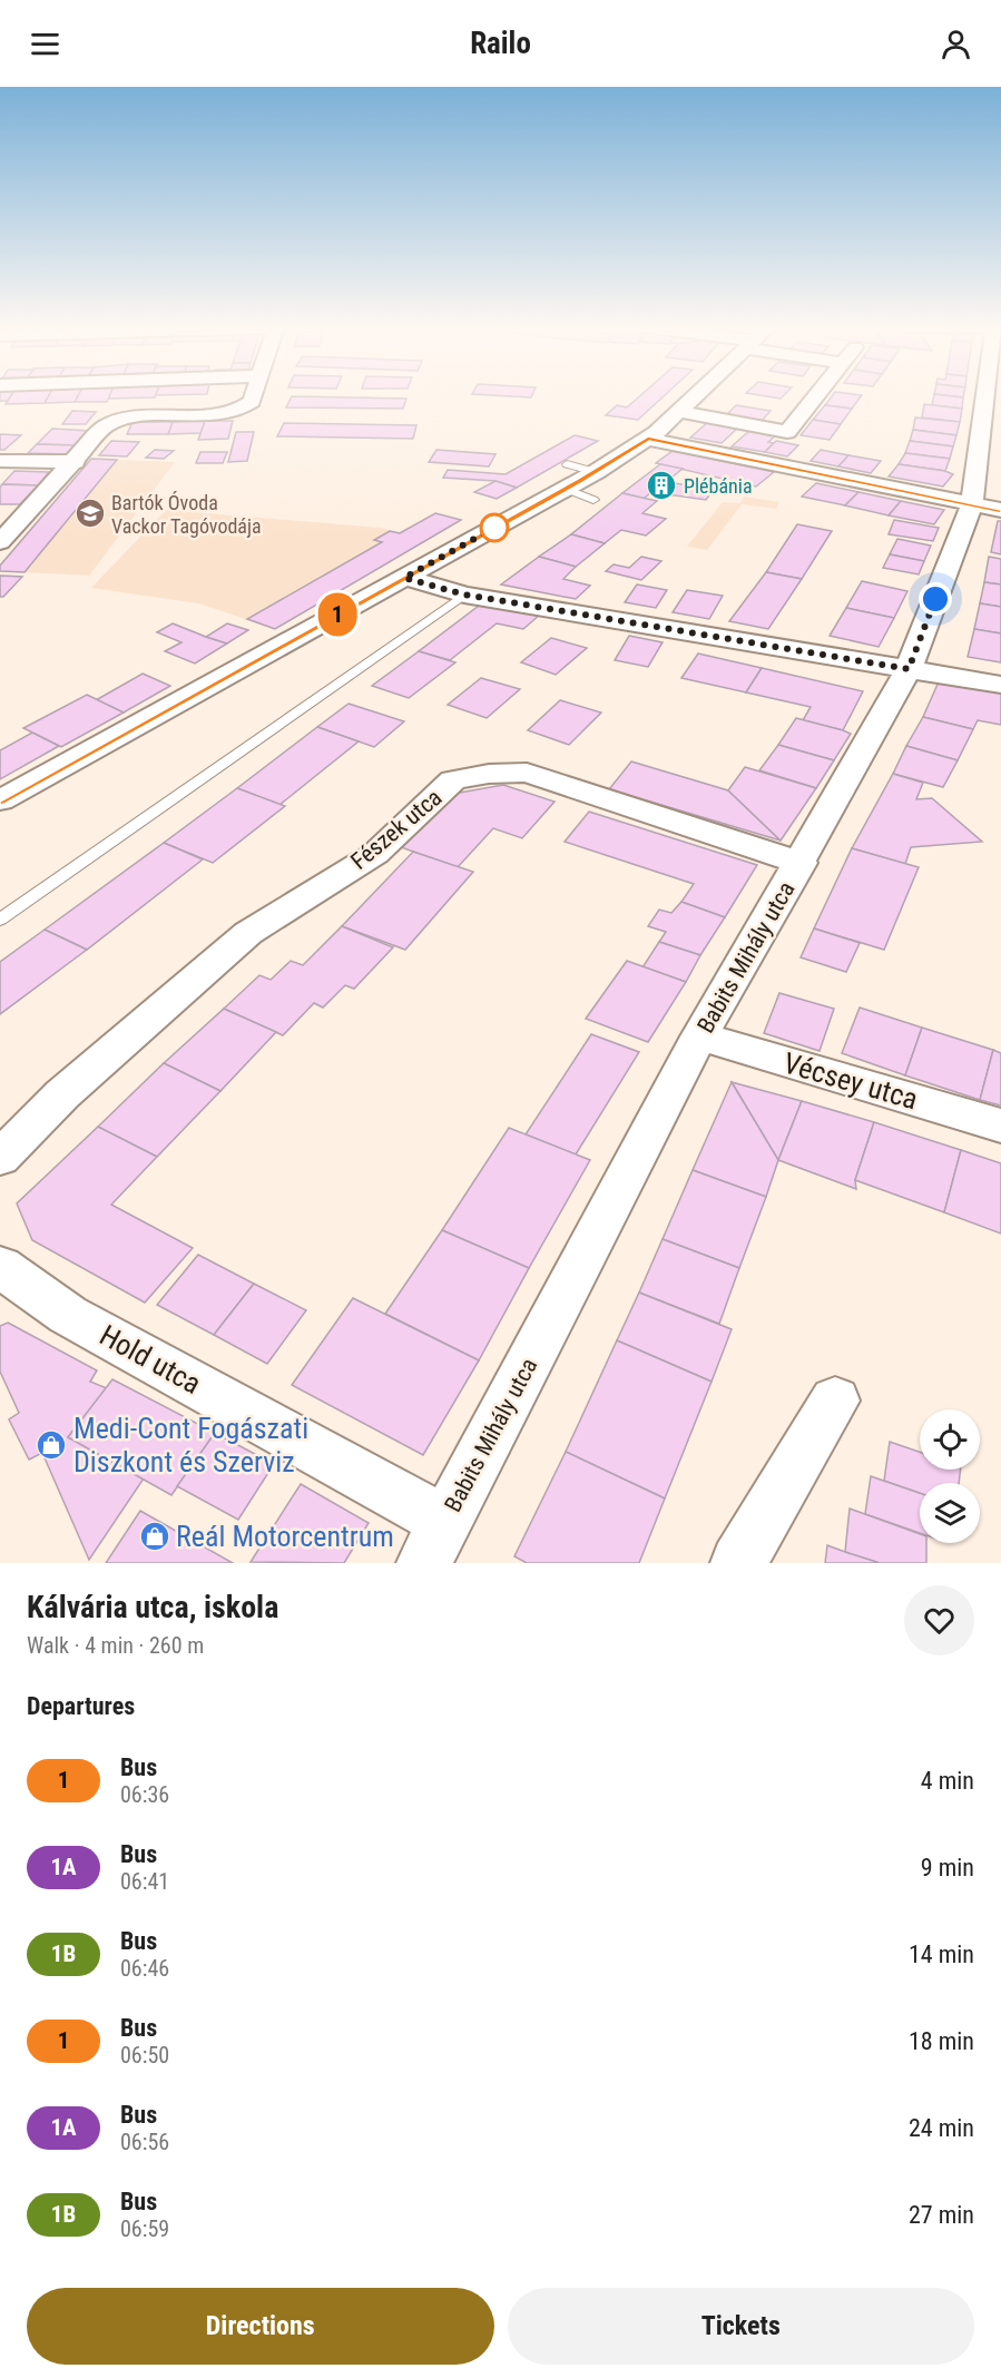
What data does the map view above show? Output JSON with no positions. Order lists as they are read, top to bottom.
{
  "streets": {
    "street": [
      "Fészek utca",
      "Babits Mihály utca",
      "Vécsey utca",
      "Hold utca"
    ]
  },
  "crossings": [
    ["Fészek utca", "Babits Mihály utca"],
    ["Babits Mihály utca", "Vécsey utca"],
    ["Babits Mihály utca", "Hold utca"]
  ],
  "places": {
    "building": ["Plébánia"],
    "school or university": ["Bartók Óvoda Vackor Tagóvodája"],
    "shop": ["Medi-Cont Fogászati Diszkont és Szerviz", "Reál Motorcentrum"]
  },
  "lines": ["bus line 1"],
  "page": {
    "header": "Railo",
    "on_map": "1",
    "heading": [
      ["Kálvária utca, iskola", "Walk · 4 min · 260 m"],
      "Departures"
    ],
    "list": [
      {
        "mark": "1",
        "name": "Bus",
        "note": "06:36",
        "value": "4 min"
      },
      {
        "mark": "1A",
        "name": "Bus",
        "note": "06:41",
        "value": "9 min"
      },
      {
        "mark": "1B",
        "name": "Bus",
        "note": "06:46",
        "value": "14 min"
      },
      {
        "mark": "1",
        "name": "Bus",
        "note": "06:50",
        "value": "18 min"
      },
      {
        "mark": "1A",
        "name": "Bus",
        "note": "06:56",
        "value": "24 min"
      },
      {
        "mark": "1B",
        "name": "Bus",
        "note": "06:59",
        "value": "27 min"
      }
    ],
    "buttons": ["Directions", "Tickets"]
  }
}
